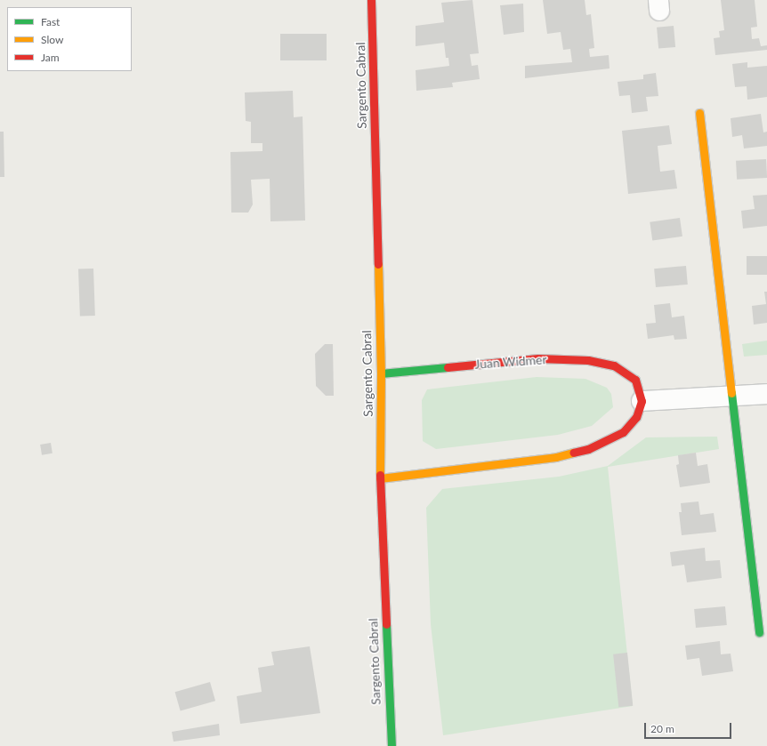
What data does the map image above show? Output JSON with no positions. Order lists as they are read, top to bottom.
{
  "streets": {
    "street": ["Sargento Cabral", "Juan Widmer"]
  },
  "crossings": [
    ["Sargento Cabral", "Juan Widmer"]
  ],
  "legend": ["Fast", "Slow", "Jam"],
  "scale_bar": "20 m"
}
